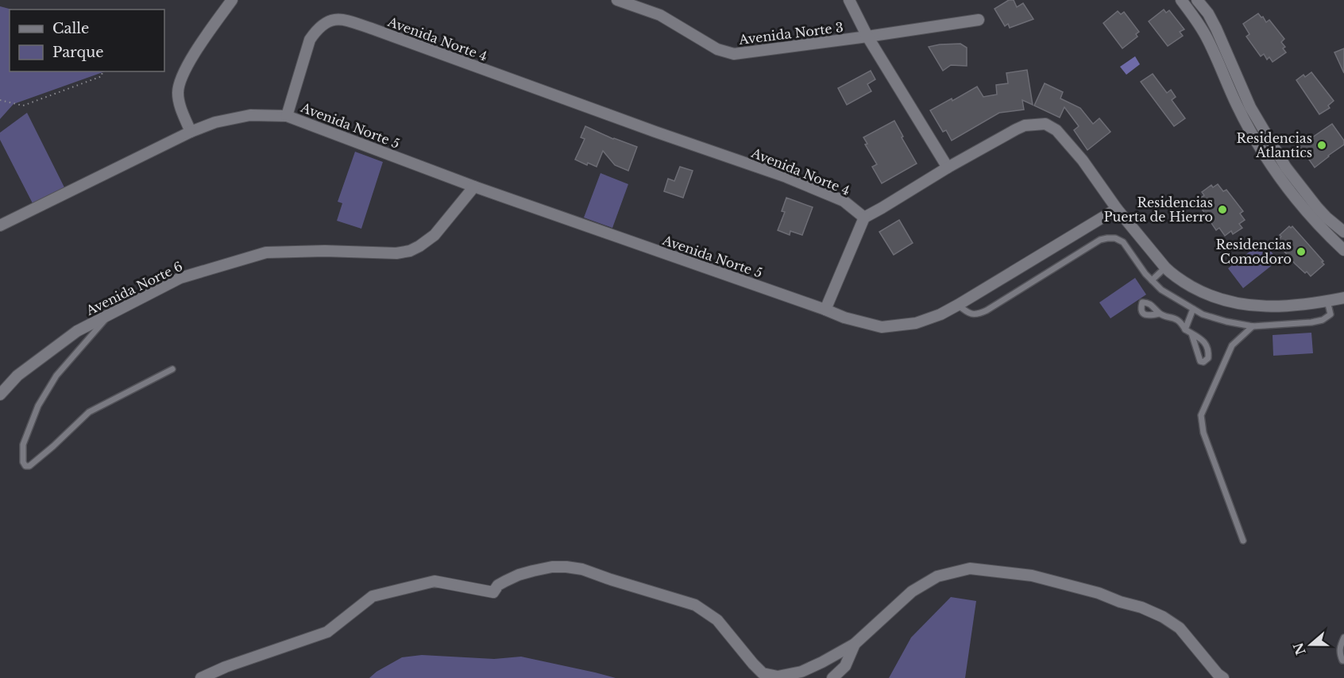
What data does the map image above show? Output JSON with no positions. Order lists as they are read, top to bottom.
{
  "streets": {
    "street": [
      "Avenida Norte 3",
      "Avenida Norte 4",
      "Avenida Norte 5",
      "Avenida Norte 6"
    ]
  },
  "crossings": [
    ["Avenida Norte 4", "Avenida Norte 5"],
    ["Avenida Norte 5", "Avenida Norte 6"]
  ],
  "places": ["Residencias Atlantics", "Residencias Puerta de Hierro", "Residencias Comodoro"],
  "legend": ["Calle", "Parque"],
  "north": "left"
}
